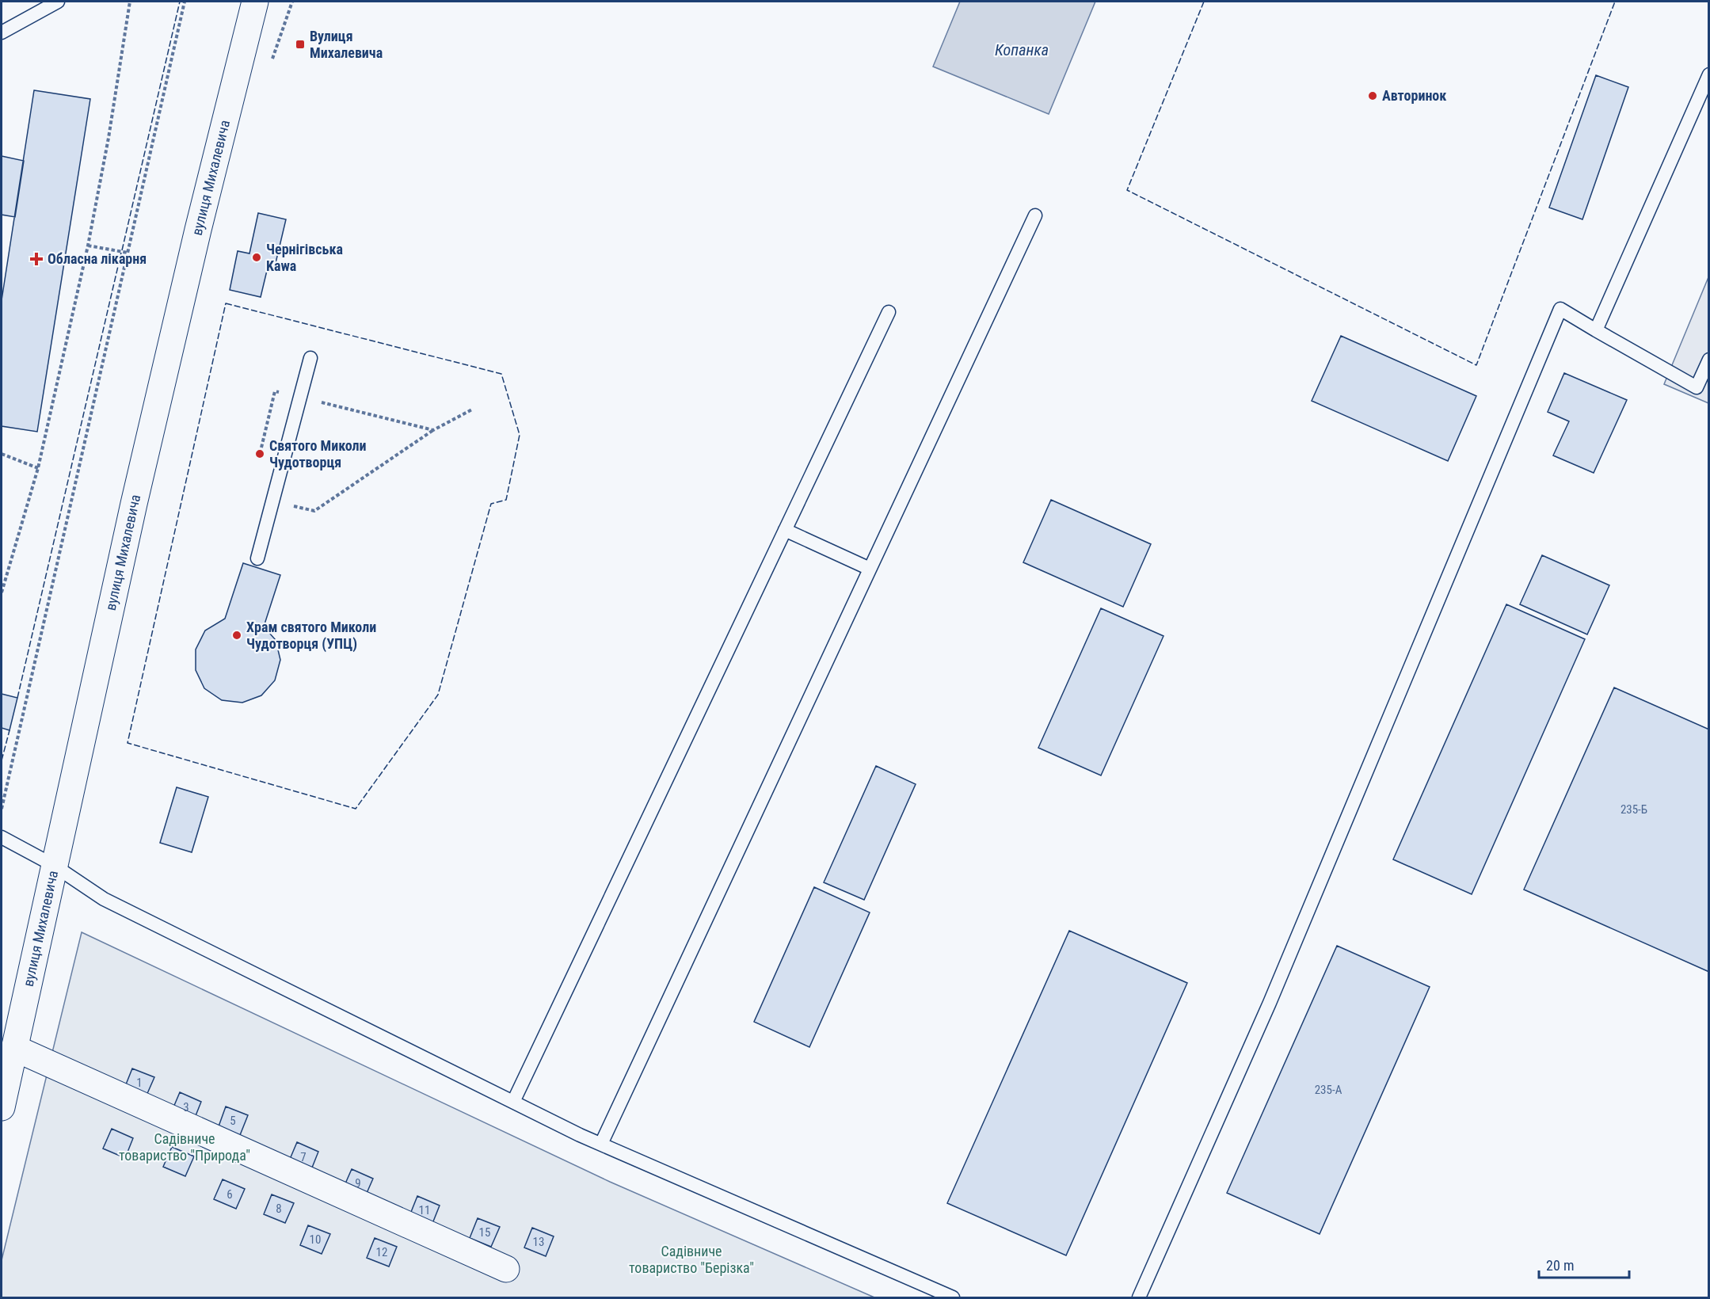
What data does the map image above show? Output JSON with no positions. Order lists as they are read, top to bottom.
{
  "streets": {
    "street": ["вулиця Михалевича"]
  },
  "water": ["Копанка"],
  "parks": ["Садівниче товариство \"Природа\"", "Садівниче товариство \"Берізка\""],
  "places": {
    "transit": ["Вулиця Михалевича"],
    "other": [
      "Авторинок",
      "Чернігівська Kawa",
      "Святого Миколи Чудотворця",
      "Храм святого Миколи Чудотворця (УПЦ)"
    ],
    "health": ["Обласна лікарня"]
  },
  "house_numbers": [
    "235-Б",
    "1",
    "235-А",
    "3",
    "5",
    "7",
    "9",
    "6",
    "8",
    "11",
    "15",
    "10",
    "13",
    "12"
  ],
  "scale_bar": "20 m"
}
